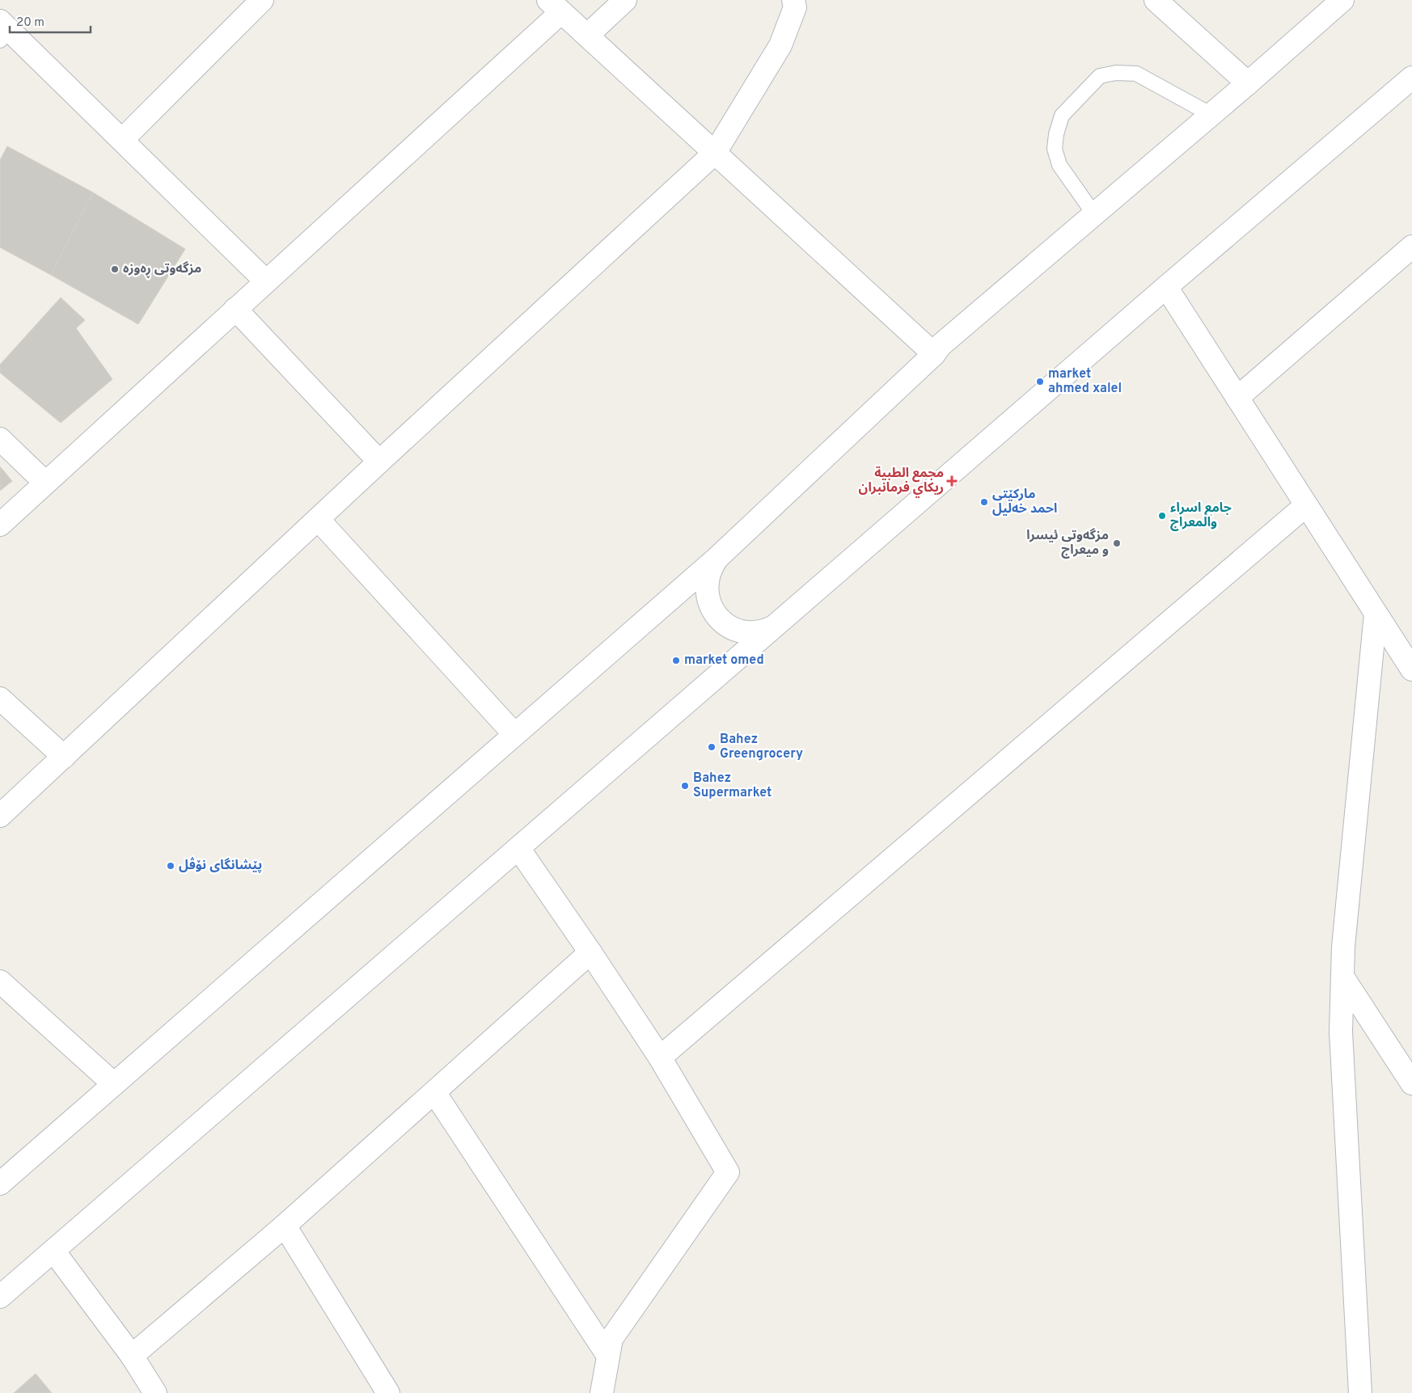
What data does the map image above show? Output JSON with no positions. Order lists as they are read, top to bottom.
{
  "places": {
    "other": [
      "مزگەوتی ڕەوزە",
      "market ahmed xalel",
      "مارکێتی احمد خەلیل",
      "جامع اسراء والمعراج",
      "مزگەوتی ئیسرا و میعراج",
      "market omed",
      "Bahez Greengrocery",
      "Bahez Supermarket",
      "پێشانگای نۆڤل"
    ],
    "health": ["مجمع الطبية ريكاي فرمانبران"]
  },
  "scale_bar": "20 m"
}
